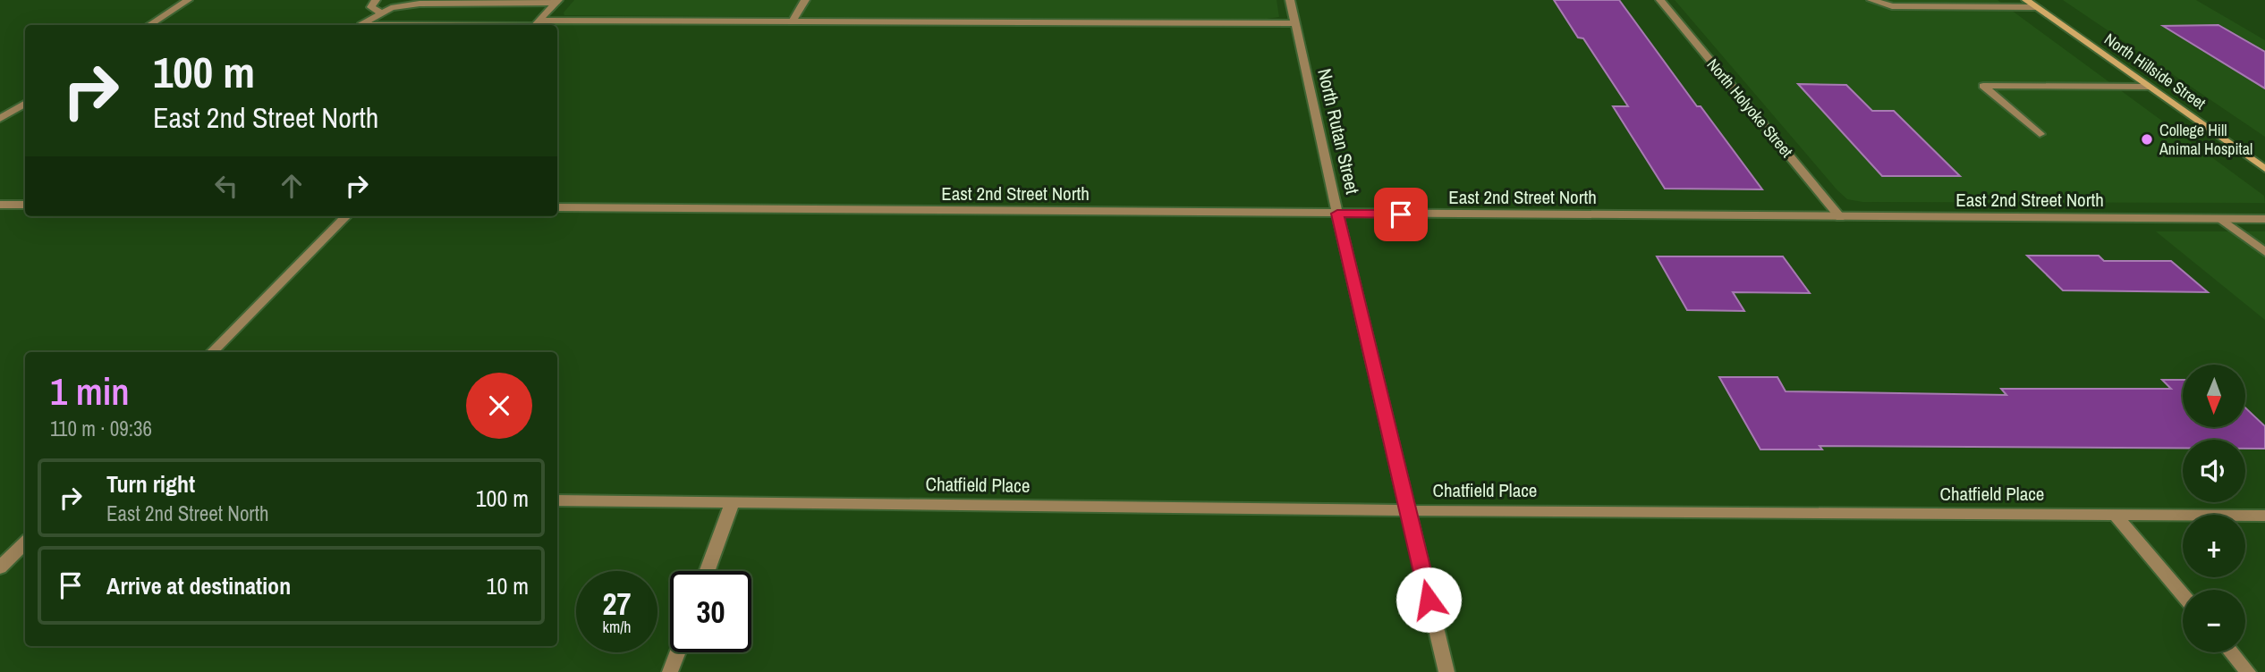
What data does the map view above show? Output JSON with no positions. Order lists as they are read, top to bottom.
{
  "streets": {
    "main road": ["North Hillside Street"],
    "street": [
      "North Holyoke Street",
      "North Rutan Street",
      "East 2nd Street North",
      "Chatfield Place"
    ]
  },
  "crossings": [
    ["North Holyoke Street", "East 2nd Street North"],
    ["North Rutan Street", "East 2nd Street North"],
    ["North Rutan Street", "Chatfield Place"]
  ],
  "places": ["College Hill Animal Hospital"],
  "north": "bottom",
  "page": {
    "turn": ["100 m", "East 2nd Street North"],
    "heading": ["1 min", "110 m · 09:36"],
    "map_buttons": ["+", "−"],
    "list": [
      {
        "name": "Turn right",
        "note": "East 2nd Street North",
        "value": "100 m"
      },
      {
        "name": "Arrive at destination",
        "value": "10 m"
      }
    ],
    "speed": "27 km/h",
    "limit": "30"
  }
}
